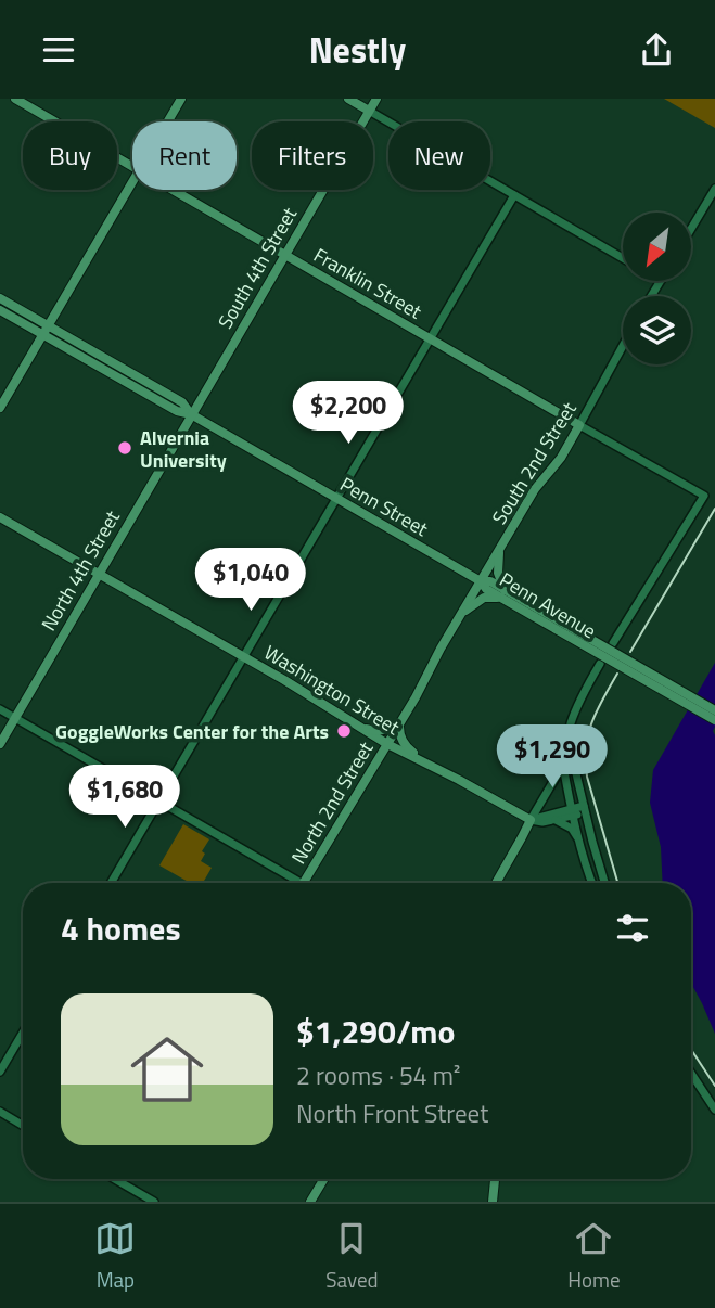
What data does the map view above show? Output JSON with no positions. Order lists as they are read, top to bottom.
{
  "streets": {
    "main road": [
      "South 4th Street",
      "Franklin Street",
      "South 2nd Street",
      "Penn Street",
      "North 4th Street",
      "Penn Avenue",
      "Washington Street",
      "North 2nd Street"
    ]
  },
  "crossings": [
    ["South 4th Street", "Franklin Street"],
    ["South 4th Street", "Penn Street"],
    ["South 4th Street", "North 4th Street"],
    ["Franklin Street", "South 2nd Street"],
    ["South 2nd Street", "Penn Street"],
    ["South 2nd Street", "Penn Avenue"],
    ["South 2nd Street", "North 2nd Street"],
    ["Penn Street", "North 4th Street"],
    ["Penn Street", "Penn Avenue"],
    ["Penn Street", "North 2nd Street"],
    ["North 4th Street", "Washington Street"],
    ["Penn Avenue", "North 2nd Street"],
    ["Washington Street", "North 2nd Street"]
  ],
  "places": ["Alvernia University", "GoggleWorks Center for the Arts"],
  "north": "bottom left",
  "page": {
    "header": "Nestly",
    "chip": [
      "Buy",
      "Rent",
      "Filters",
      "New"
    ],
    "price": [
      "$2,200",
      "$1,040",
      "$1,290",
      "$1,680"
    ],
    "heading": "4 homes",
    "list": [
      {
        "name": "$1,290/mo",
        "note": "2 rooms · 54 m² · North Front Street"
      }
    ],
    "tabs": ["Map", "Saved", "Home"]
  }
}
